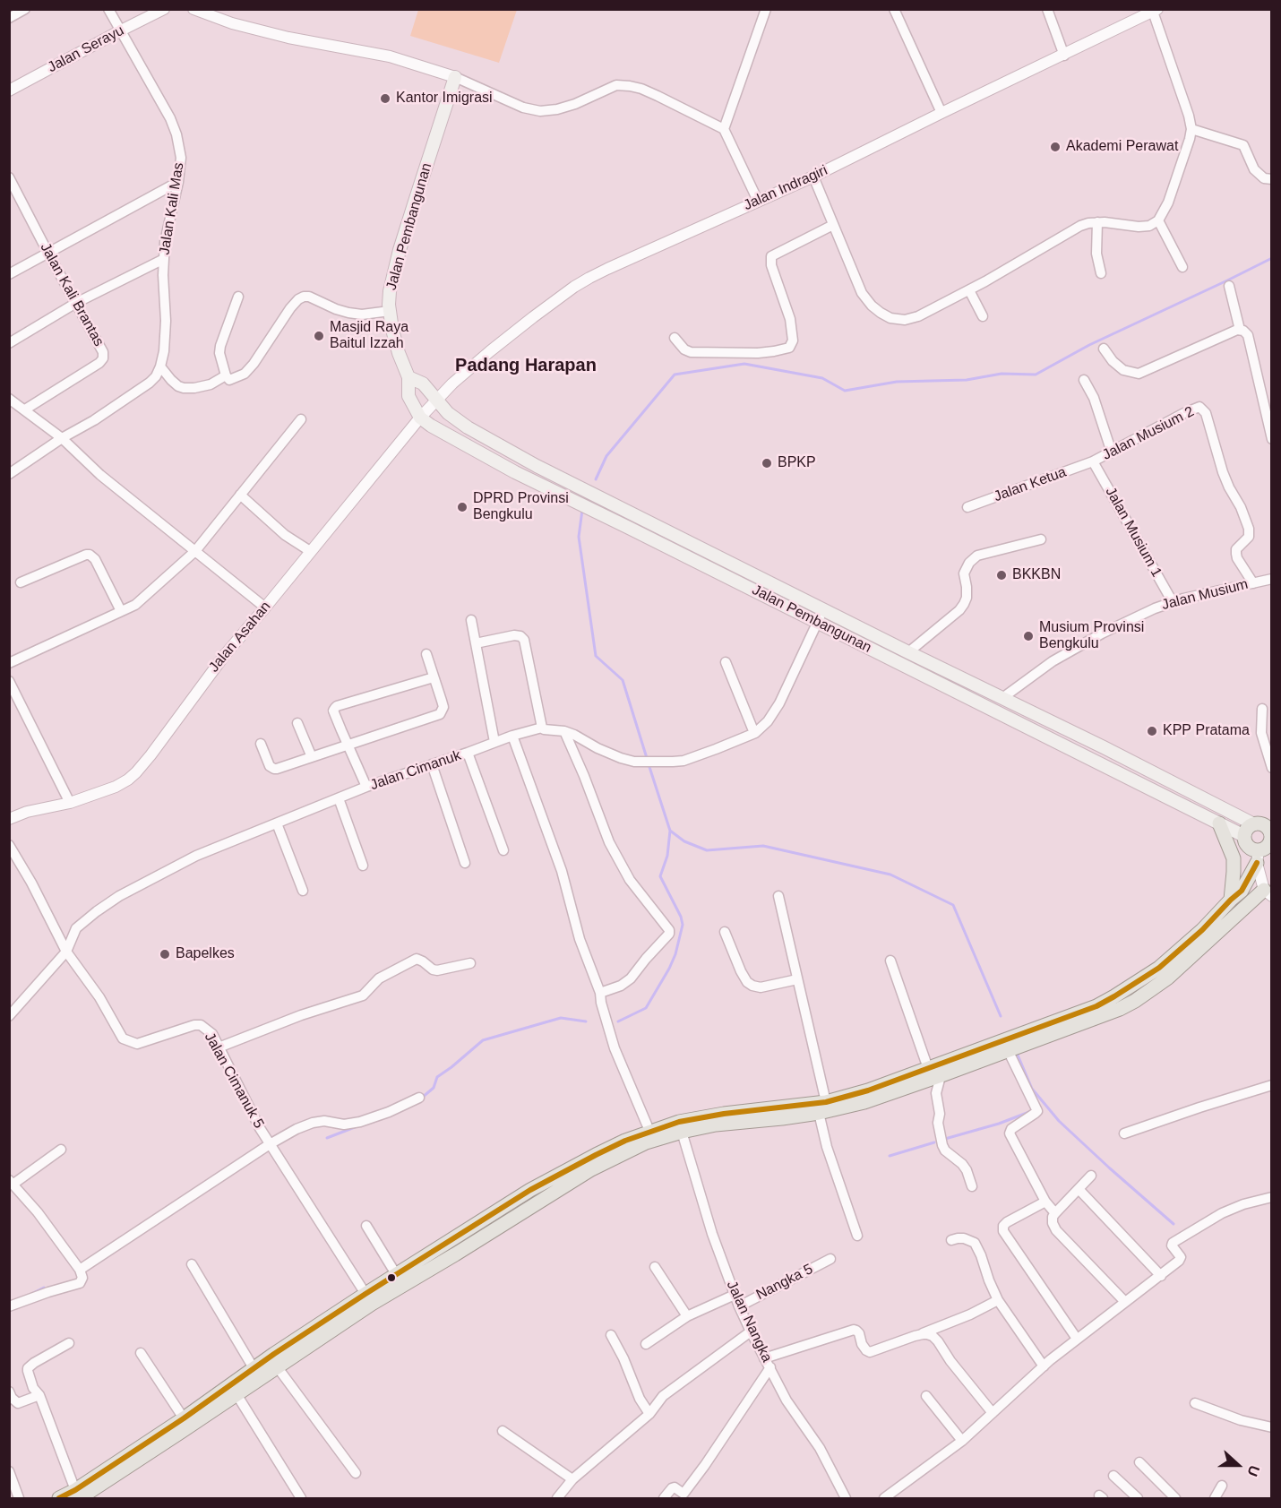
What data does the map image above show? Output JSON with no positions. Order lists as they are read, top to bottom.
{
  "streets": {
    "main road": ["Jalan Pembangunan"],
    "street": [
      "Jalan Serayu",
      "Jalan Indragiri",
      "Jalan Kali Mas",
      "Jalan Kali Brantas",
      "Jalan Musium 2",
      "Jalan Ketua",
      "Jalan Musium 1",
      "Jalan Musium",
      "Jalan Asahan",
      "Jalan Cimanuk",
      "Jalan Cimanuk 5",
      "Nangka 5",
      "Jalan Nangka"
    ]
  },
  "crossings": [
    ["Jalan Serayu", "Jalan Kali Mas"],
    ["Jalan Indragiri", "Jalan Pembangunan"],
    ["Jalan Indragiri", "Jalan Asahan"],
    ["Jalan Pembangunan", "Jalan Musium"],
    ["Jalan Pembangunan", "Jalan Asahan"],
    ["Jalan Pembangunan", "Jalan Cimanuk"],
    ["Jalan Musium 2", "Jalan Ketua"],
    ["Jalan Musium 2", "Jalan Musium 1"],
    ["Jalan Musium 2", "Jalan Musium"],
    ["Jalan Ketua", "Jalan Musium 1"],
    ["Jalan Musium 1", "Jalan Musium"],
    ["Jalan Cimanuk", "Jalan Cimanuk 5"],
    ["Nangka 5", "Jalan Nangka"]
  ],
  "districts": ["Padang Harapan"],
  "places": [
    "Kantor Imigrasi",
    "Akademi Perawat",
    "Masjid Raya Baitul Izzah",
    "BPKP",
    "DPRD Provinsi Bengkulu",
    "BKKBN",
    "Musium Provinsi Bengkulu",
    "KPP Pratama",
    "Bapelkes"
  ],
  "north": "right"
}
